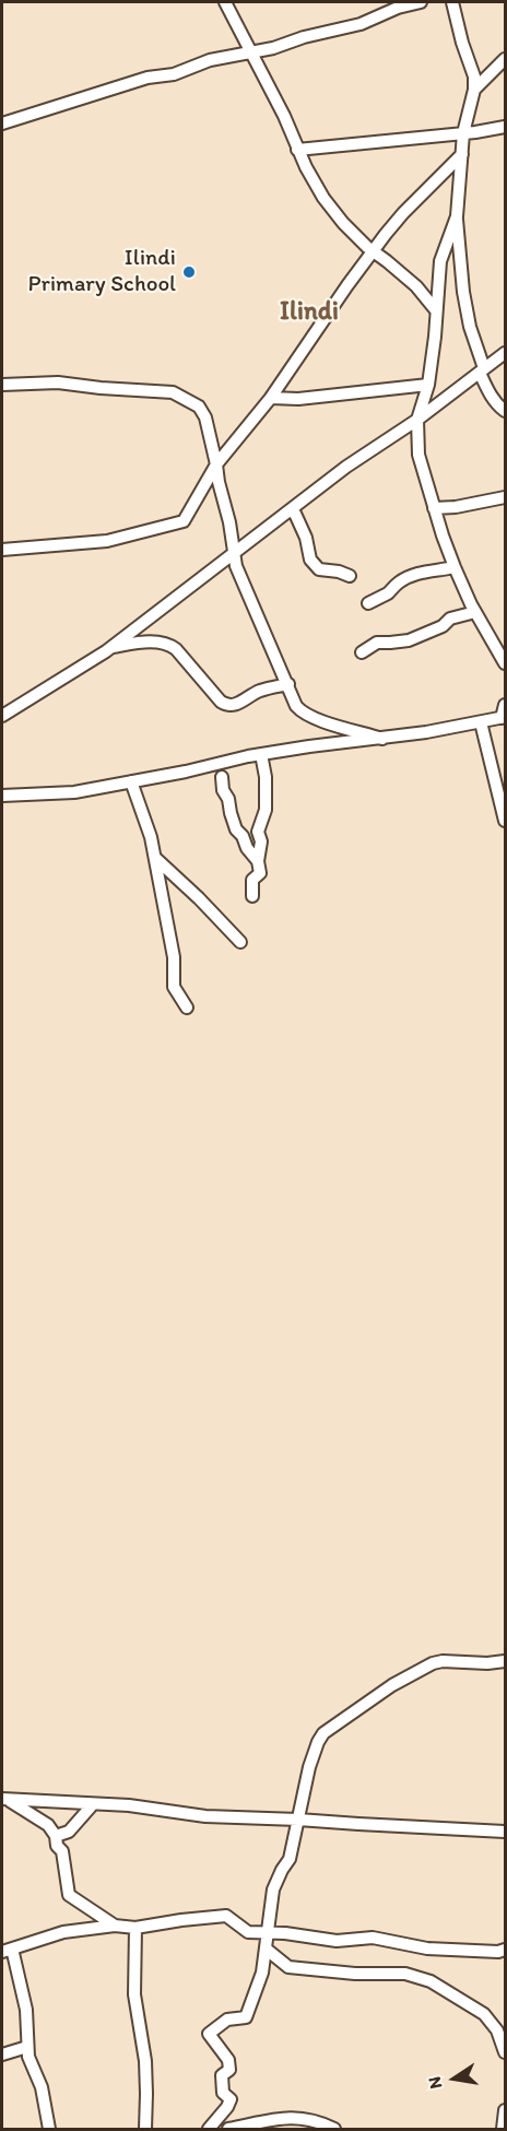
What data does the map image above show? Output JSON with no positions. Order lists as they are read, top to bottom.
{
  "districts": ["Ilindi"],
  "places": ["Ilindi Primary School"],
  "north": "left"
}
